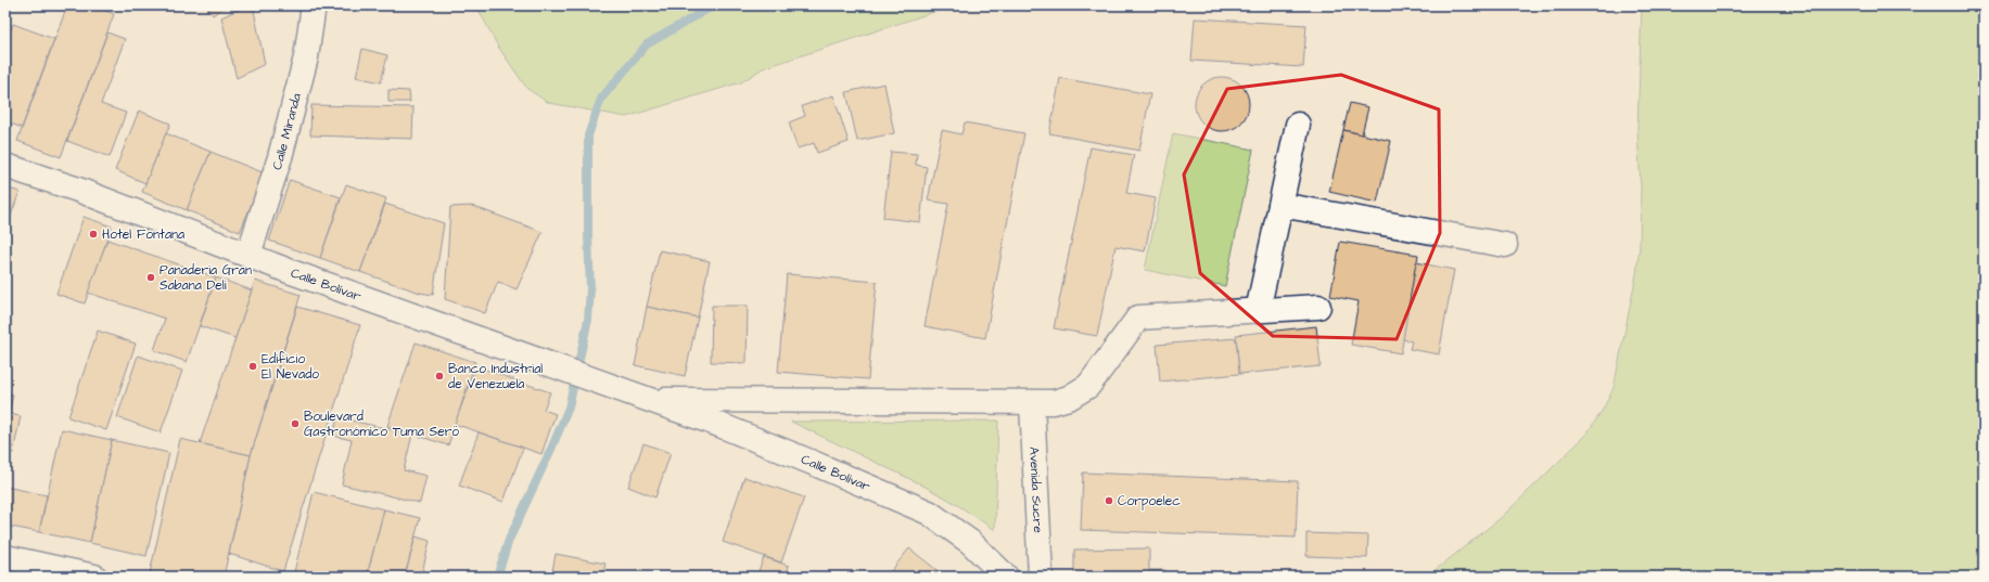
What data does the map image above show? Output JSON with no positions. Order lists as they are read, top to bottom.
{
  "streets": {
    "street": ["Calle Miranda", "Calle Bolívar", "Avenida Sucre"]
  },
  "crossings": [
    ["Calle Miranda", "Calle Bolívar"],
    ["Calle Bolívar", "Avenida Sucre"]
  ],
  "places": [
    "Hotel Fontana",
    "Panaderia Gran Sabana Deli",
    "Edificio El Nevado",
    "Banco Industrial de Venezuela",
    "Boulevard Gastronómico Tuma Serö",
    "Corpoelec"
  ]
}
